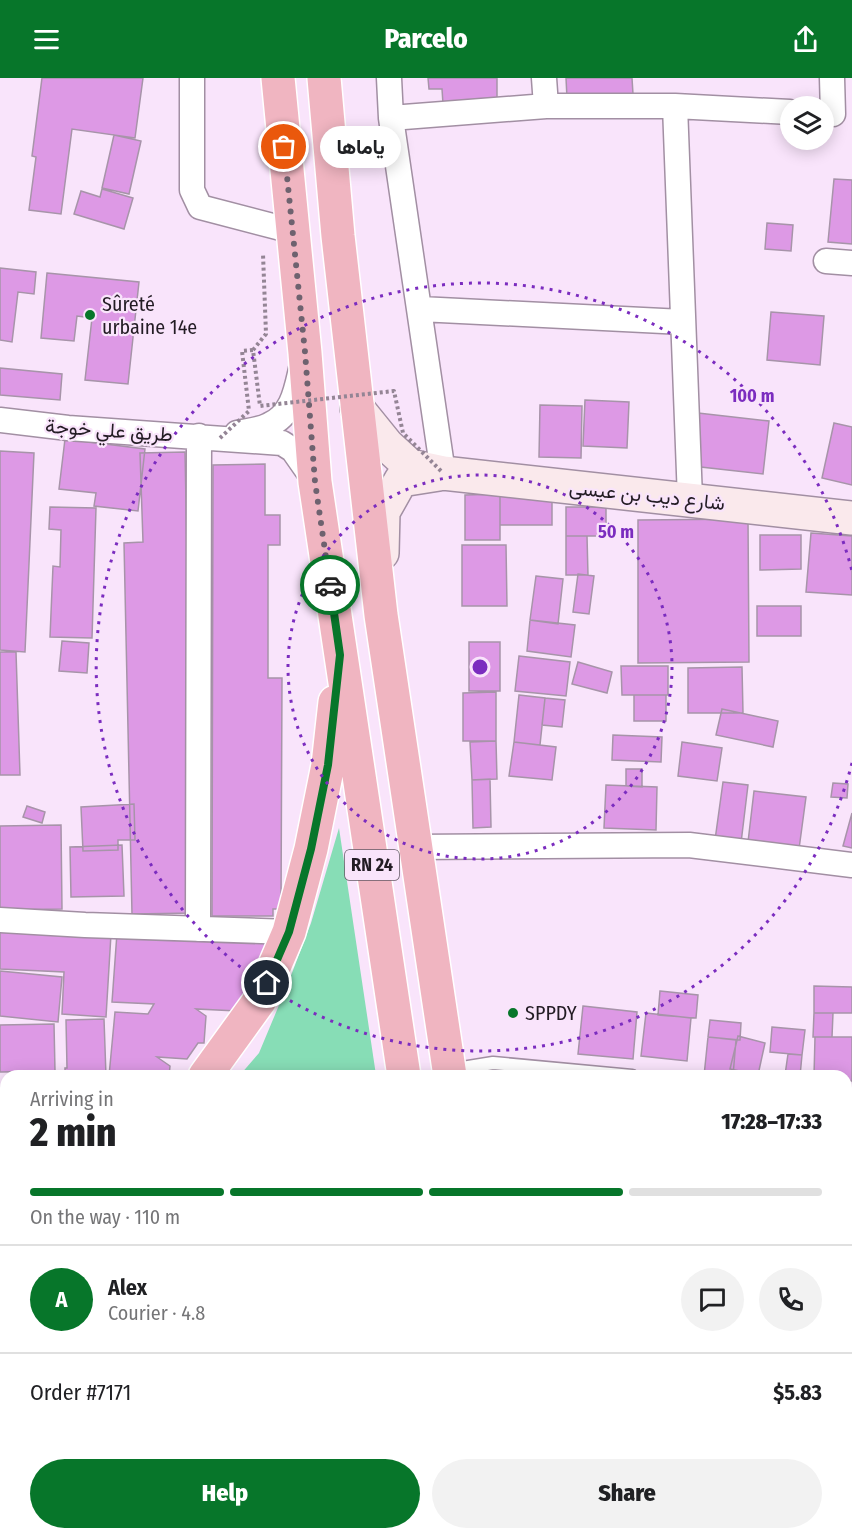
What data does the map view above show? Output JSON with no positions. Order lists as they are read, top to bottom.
{
  "streets": {
    "highway": ["RN 24"],
    "street": ["طريق علي خوجة", "شارع ديب بن عيسى"]
  },
  "crossings": [
    ["طريق علي خوجة", "RN 24"]
  ],
  "places": ["ياماها", "Sûreté urbaine 14e", "SPPDY"],
  "page": {
    "header": "Parcelo",
    "bubble": "ياماها",
    "heading": ["2 min", "Arriving in", "17:28–17:33"],
    "panel": [
      "Alex",
      "Courier · 4.8",
      "Order #7171",
      "$5.83"
    ],
    "bar": "On the way · 110 m",
    "round": "A",
    "buttons": ["Help", "Share"]
  },
  "rings": ["100 m", "50 m"]
}
